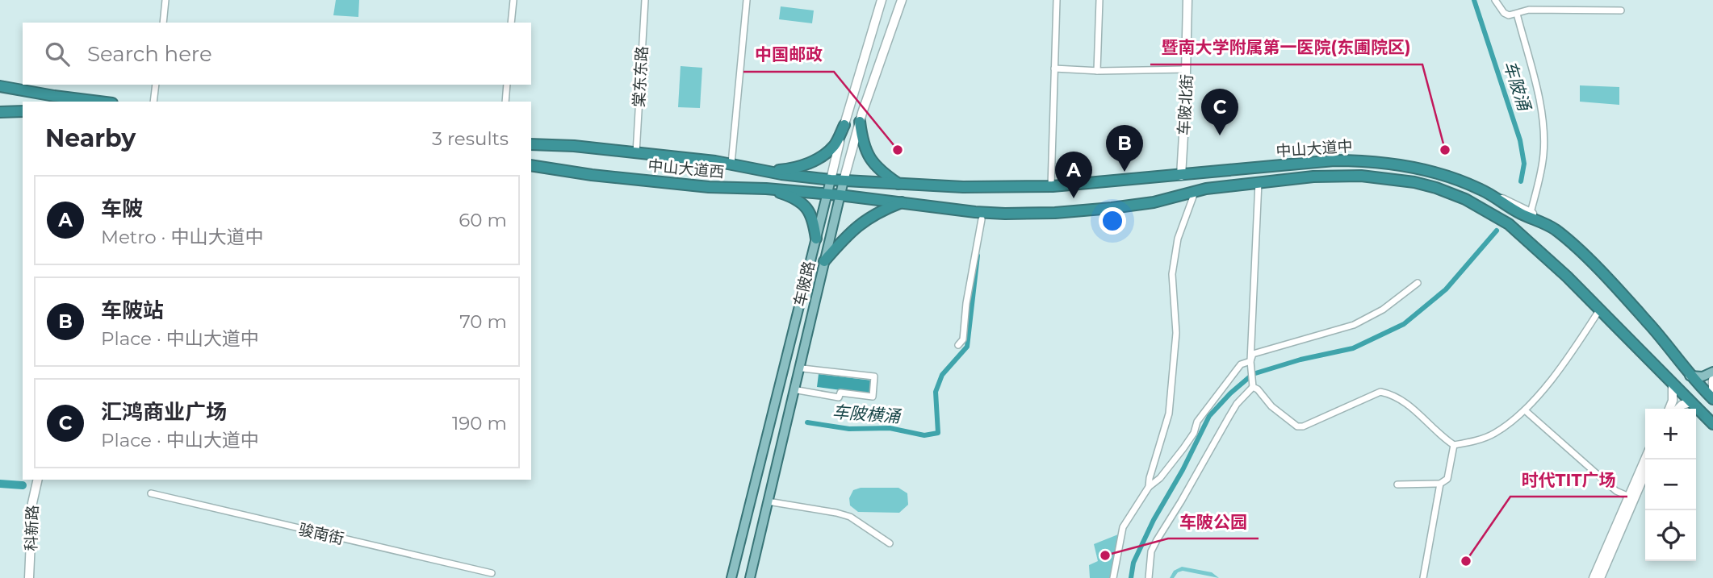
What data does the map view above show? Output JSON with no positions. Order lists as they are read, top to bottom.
{
  "streets": {
    "highway": ["中山大道中", "中山大道西"],
    "main road": ["车陂路"],
    "street": [
      "棠东东路",
      "车陂北街",
      "科新路",
      "骏南街"
    ]
  },
  "crossings": [
    ["棠东东路", "中山大道西"],
    ["车陂北街", "中山大道中"],
    ["中山大道中", "中山大道西"],
    ["中山大道中", "车陂路"],
    ["中山大道西", "车陂路"]
  ],
  "water": ["车陂涌", "车陂横涌"],
  "places": [
    "中国邮政",
    "暨南大学附属第一医院(东圃院区)",
    "车陂公园",
    "时代TIT广场"
  ],
  "page": {
    "search": "Search here",
    "pins": ["C", "B", "A"],
    "heading": ["Nearby", "3 results"],
    "list": [
      {
        "mark": "A",
        "name": "车陂",
        "note": "Metro · 中山大道中",
        "value": "60 m"
      },
      {
        "mark": "B",
        "name": "车陂站",
        "note": "Place · 中山大道中",
        "value": "70 m"
      },
      {
        "mark": "C",
        "name": "汇鸿商业广场",
        "note": "Place · 中山大道中",
        "value": "190 m"
      }
    ],
    "map_buttons": ["+", "−"]
  }
}
